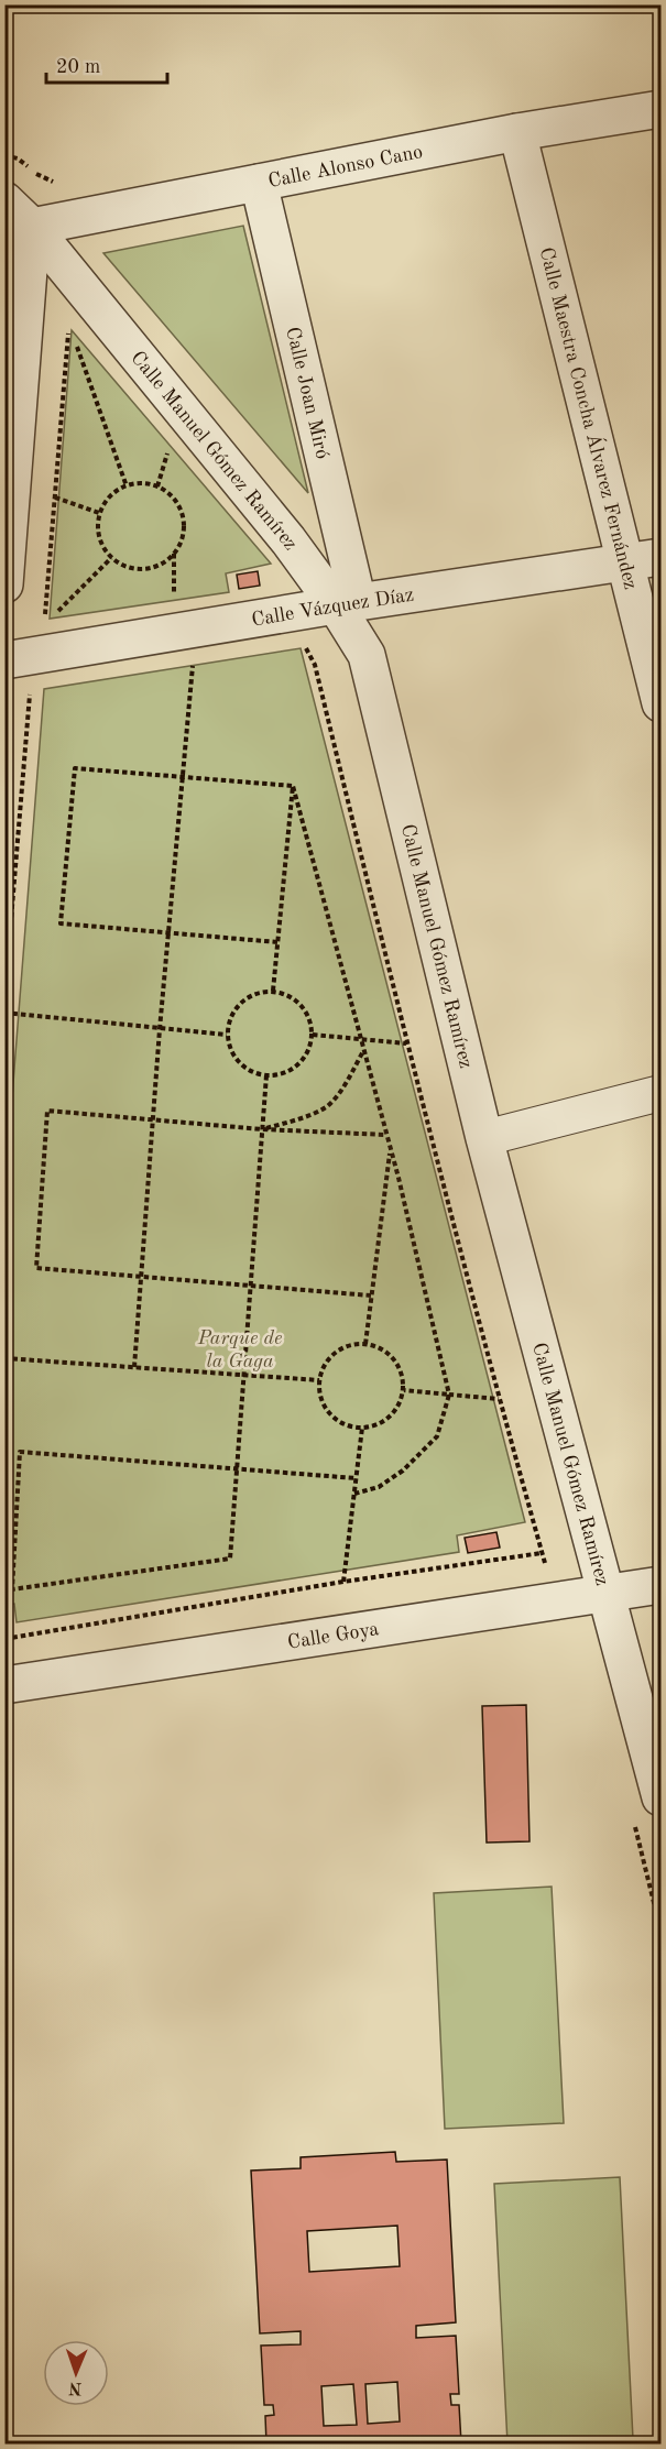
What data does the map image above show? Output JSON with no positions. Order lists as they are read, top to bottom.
{
  "streets": {
    "street": [
      "Calle Alonso Cano",
      "Calle Joan Miró",
      "Calle Maestra Concha Álvarez Fernández",
      "Calle Manuel Gómez Ramírez",
      "Calle Vázquez Díaz",
      "Calle Goya"
    ]
  },
  "crossings": [
    ["Calle Alonso Cano", "Calle Joan Miró"],
    ["Calle Alonso Cano", "Calle Maestra Concha Álvarez Fernández"],
    ["Calle Alonso Cano", "Calle Manuel Gómez Ramírez"],
    ["Calle Joan Miró", "Calle Manuel Gómez Ramírez"],
    ["Calle Joan Miró", "Calle Vázquez Díaz"],
    ["Calle Maestra Concha Álvarez Fernández", "Calle Vázquez Díaz"],
    ["Calle Manuel Gómez Ramírez", "Calle Vázquez Díaz"],
    ["Calle Manuel Gómez Ramírez", "Calle Goya"]
  ],
  "parks": ["Parque de la Gaga"],
  "scale_bar": "20 m",
  "north": "bottom"
}
